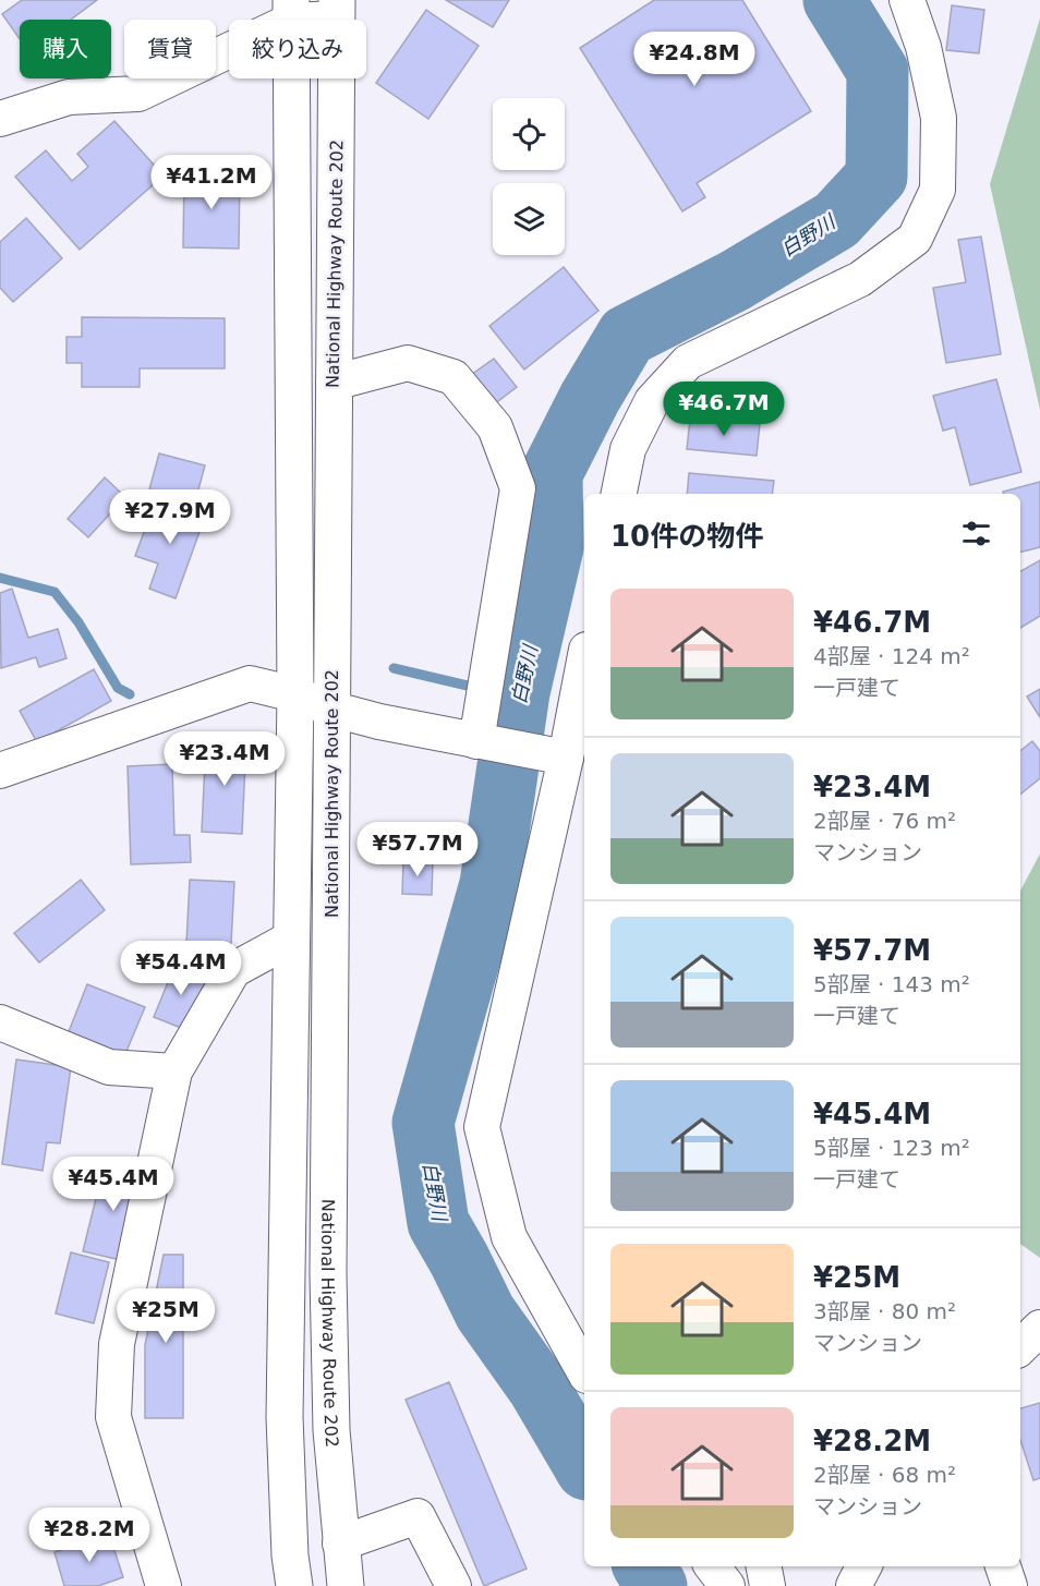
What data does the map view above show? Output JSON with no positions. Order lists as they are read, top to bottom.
{
  "streets": {
    "highway": ["National Highway Route 202"]
  },
  "water": ["白野川"],
  "page": {
    "chip": ["購入", "賃貸", "絞り込み"],
    "price": [
      "¥24.8M",
      "¥41.2M",
      "¥46.7M",
      "¥27.9M",
      "¥23.4M",
      "¥57.7M",
      "¥54.4M",
      "¥45.4M",
      "¥25M",
      "¥28.2M"
    ],
    "heading": "10件の物件",
    "list": [
      {
        "name": "¥46.7M",
        "note": "4部屋 · 124 m² · 一戸建て"
      },
      {
        "name": "¥23.4M",
        "note": "2部屋 · 76 m² · マンション"
      },
      {
        "name": "¥57.7M",
        "note": "5部屋 · 143 m² · 一戸建て"
      },
      {
        "name": "¥45.4M",
        "note": "5部屋 · 123 m² · 一戸建て"
      },
      {
        "name": "¥25M",
        "note": "3部屋 · 80 m² · マンション"
      },
      {
        "name": "¥28.2M",
        "note": "2部屋 · 68 m² · マンション"
      }
    ]
  }
}
